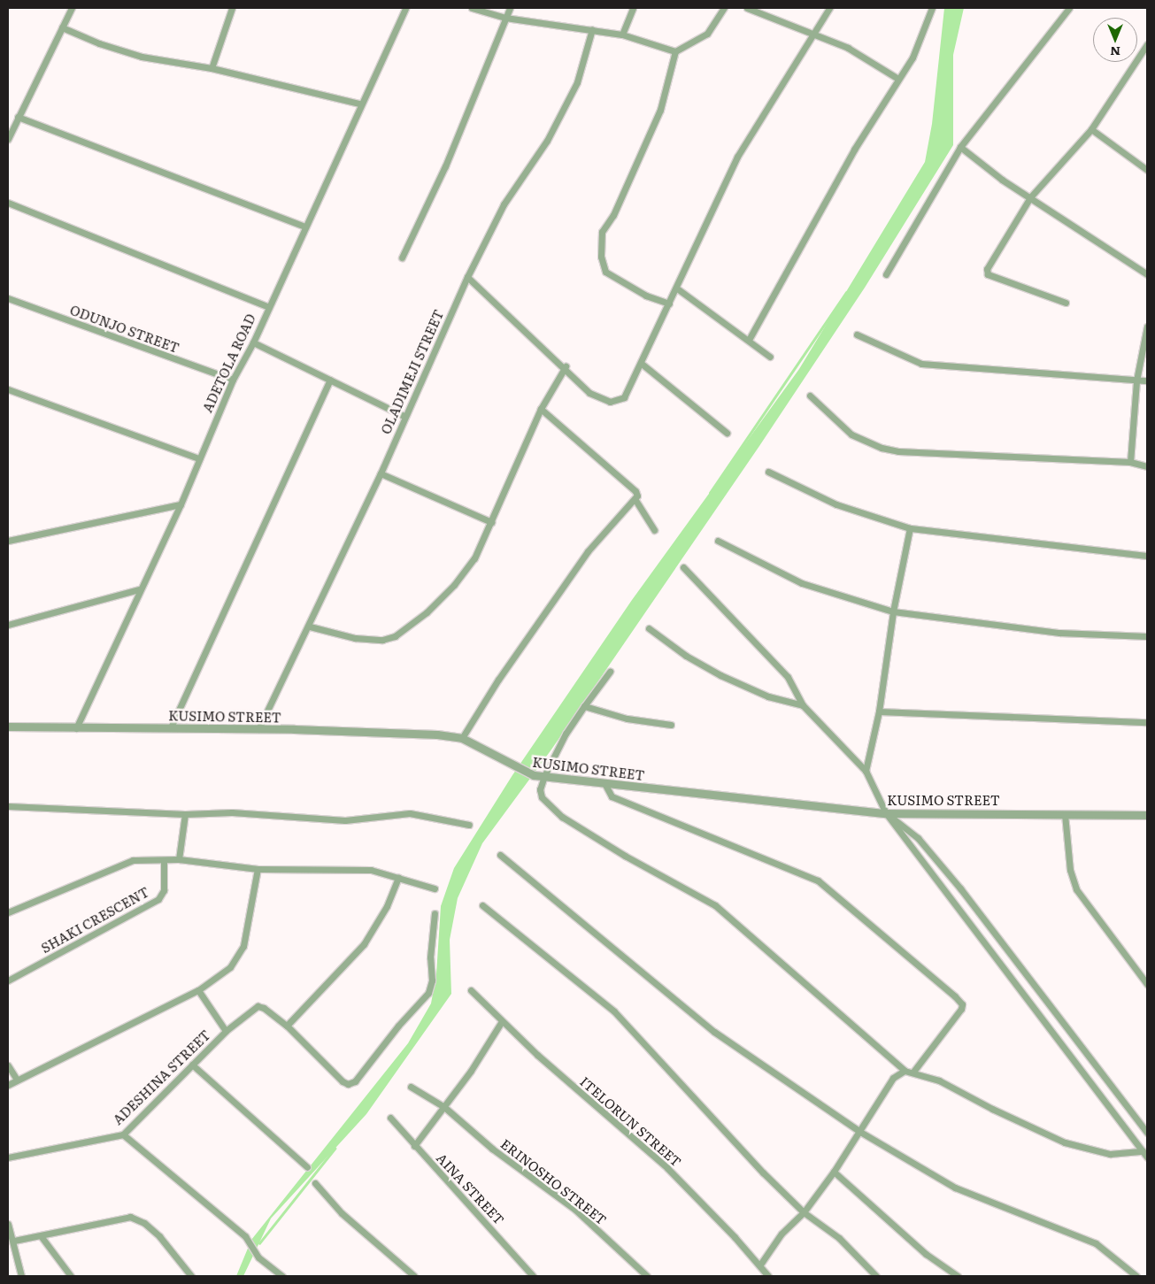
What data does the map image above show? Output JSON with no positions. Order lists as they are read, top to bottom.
{
  "streets": {
    "street": [
      "ODUNJO STREET",
      "ADETOLA ROAD",
      "OLADIMEJI STREET",
      "KUSIMO STREET",
      "SHAKI CRESCENT",
      "ADESHINA STREET",
      "ITELORUN STREET",
      "ERINOSHO STREET",
      "AINA STREET"
    ]
  },
  "crossings": [
    ["ODUNJO STREET", "ADETOLA ROAD"],
    ["ADETOLA ROAD", "KUSIMO STREET"],
    ["OLADIMEJI STREET", "KUSIMO STREET"]
  ],
  "north": "bottom"
}
